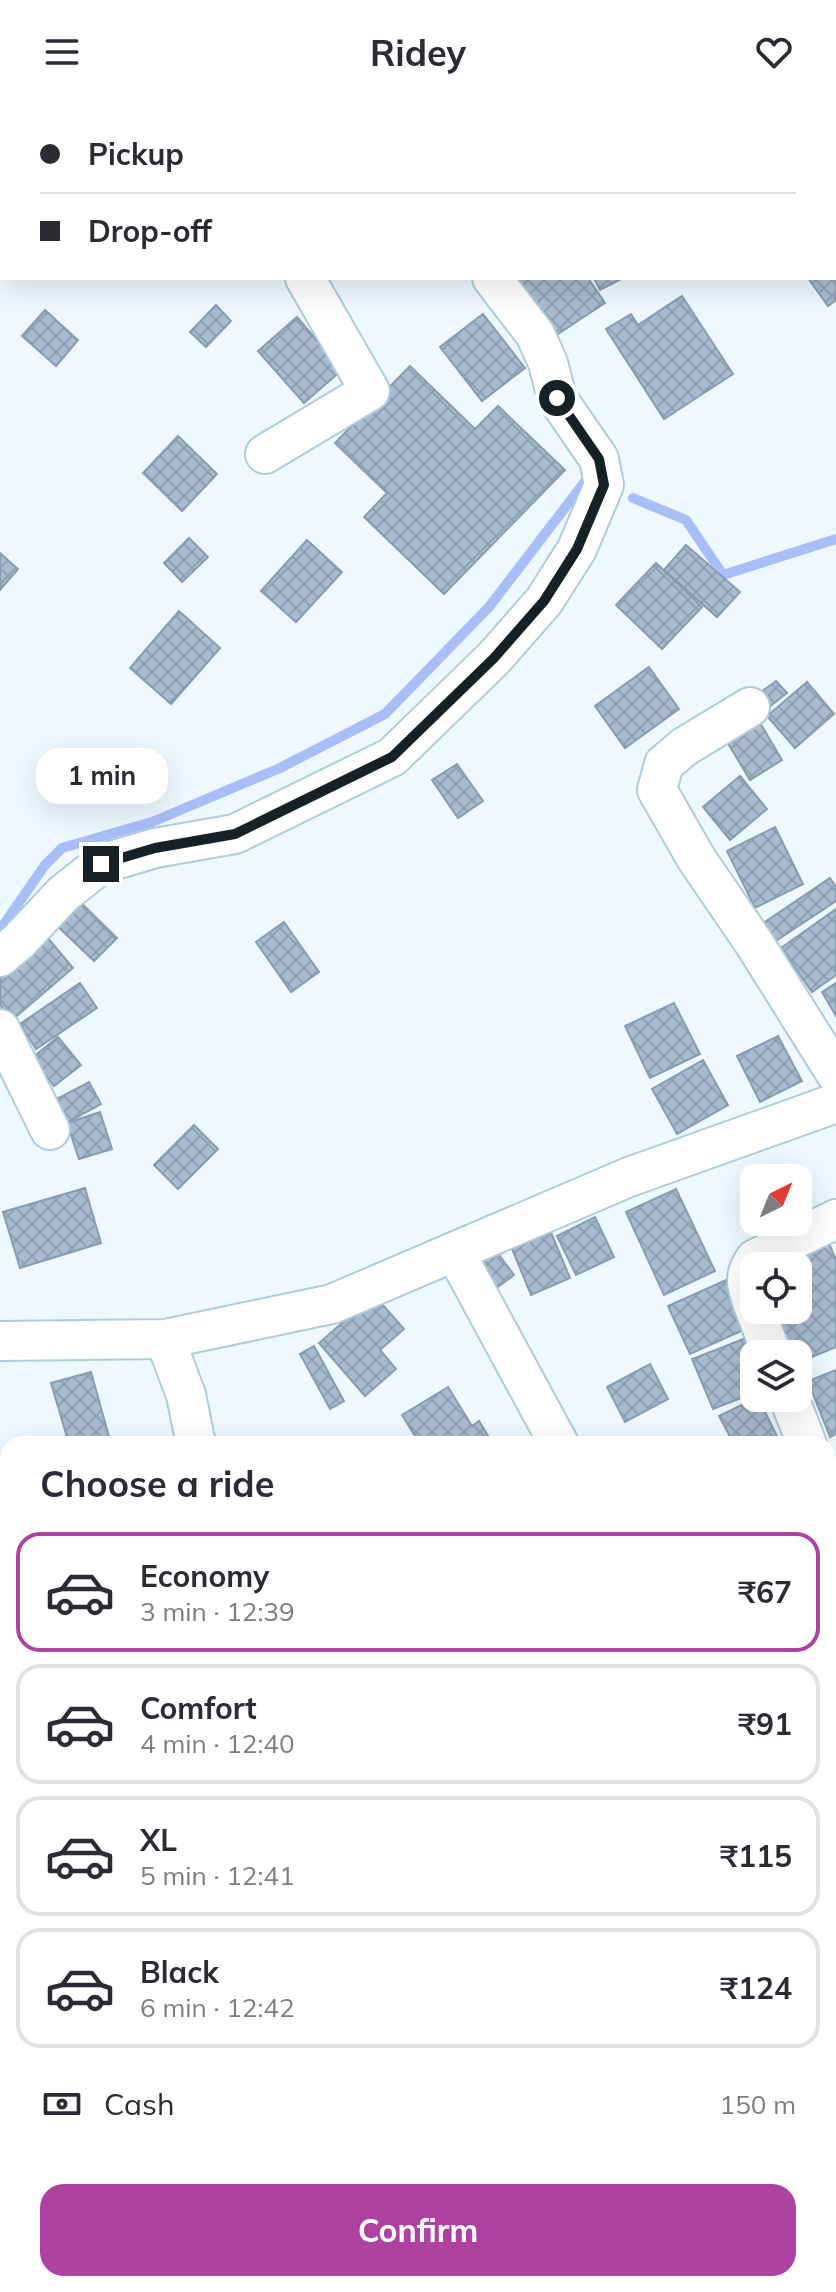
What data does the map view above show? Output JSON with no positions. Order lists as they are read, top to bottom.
{
  "north": "top right",
  "page": {
    "header": "Ridey",
    "banner": ["Pickup", "Drop-off"],
    "bubble": "1 min",
    "heading": "Choose a ride",
    "list": [
      {
        "name": "Economy",
        "note": "3 min · 12:39",
        "value": "₹67"
      },
      {
        "name": "Comfort",
        "note": "4 min · 12:40",
        "value": "₹91"
      },
      {
        "name": "XL",
        "note": "5 min · 12:41",
        "value": "₹115"
      },
      {
        "name": "Black",
        "note": "6 min · 12:42",
        "value": "₹124"
      }
    ],
    "pay": ["Cash", "150 m"],
    "buttons": "Confirm"
  }
}
